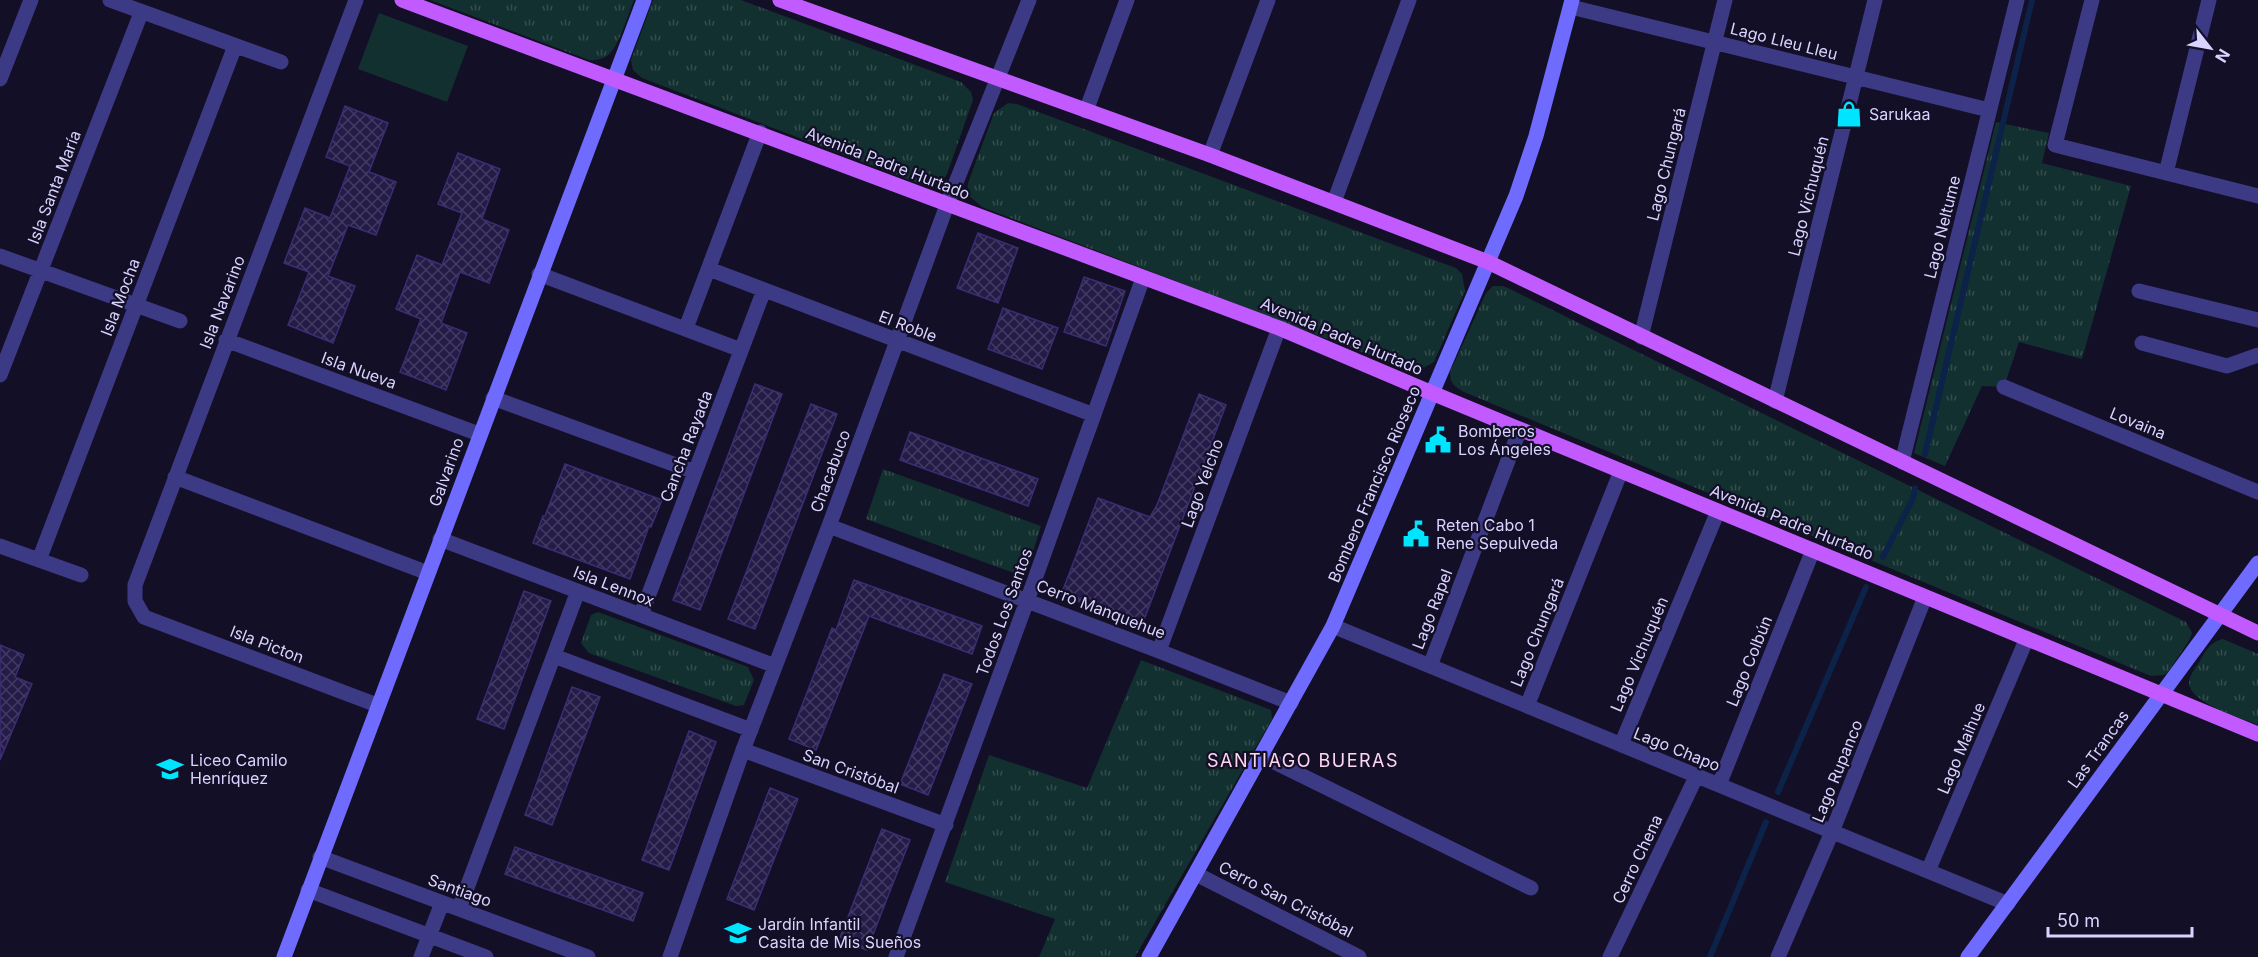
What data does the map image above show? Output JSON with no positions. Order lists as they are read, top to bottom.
{
  "streets": {
    "main road": [
      "Avenida Padre Hurtado",
      "Galvarino",
      "Bombero Francisco Rioseco",
      "Las Trancas"
    ],
    "street": [
      "Lago Lleu Lleu",
      "Lago Chungará",
      "Isla Santa María",
      "Lago Vichuquén",
      "Lago Neltume",
      "Isla Mocha",
      "Isla Navarino",
      "El Roble",
      "Isla Nueva",
      "Lovaina",
      "Cancha Rayada",
      "Chacabuco",
      "Lago Yelcho",
      "Isla Lennox",
      "Cerro Manquehue",
      "Lago Rapel",
      "Todos Los Santos",
      "Isla Picton",
      "Lago Colbún",
      "Lago Maihue",
      "Lago Chapo",
      "San Cristóbal",
      "Lago Rupanco",
      "Cerro Chena",
      "Santiago",
      "Cerro San Cristóbal"
    ]
  },
  "crossings": [
    ["Lago Lleu Lleu", "Lago Chungará"],
    ["Lago Lleu Lleu", "Lago Vichuquén"],
    ["Lago Lleu Lleu", "Lago Neltume"],
    ["Lago Lleu Lleu", "Bombero Francisco Rioseco"],
    ["Avenida Padre Hurtado", "Lago Chungará"],
    ["Avenida Padre Hurtado", "Lago Vichuquén"],
    ["Avenida Padre Hurtado", "Chacabuco"],
    ["Avenida Padre Hurtado", "Galvarino"],
    ["Avenida Padre Hurtado", "Lago Yelcho"],
    ["Avenida Padre Hurtado", "Bombero Francisco Rioseco"],
    ["Avenida Padre Hurtado", "Lago Rapel"],
    ["Avenida Padre Hurtado", "Todos Los Santos"],
    ["Avenida Padre Hurtado", "Lago Colbún"],
    ["Avenida Padre Hurtado", "Lago Maihue"],
    ["Avenida Padre Hurtado", "Las Trancas"],
    ["Avenida Padre Hurtado", "Lago Rupanco"],
    ["Lago Chungará", "Lago Chapo"],
    ["Lago Vichuquén", "Lago Chapo"],
    ["Isla Navarino", "Isla Nueva"],
    ["Isla Navarino", "Isla Picton"],
    ["El Roble", "Cancha Rayada"],
    ["El Roble", "Chacabuco"],
    ["El Roble", "Todos Los Santos"],
    ["Isla Nueva", "Galvarino"],
    ["Cancha Rayada", "Isla Lennox"],
    ["Chacabuco", "Isla Lennox"],
    ["Chacabuco", "Cerro Manquehue"],
    ["Chacabuco", "San Cristóbal"],
    ["Galvarino", "Isla Lennox"],
    ["Galvarino", "Isla Picton"],
    ["Galvarino", "Santiago"],
    ["Lago Yelcho", "Cerro Manquehue"],
    ["Bombero Francisco Rioseco", "Cerro Manquehue"],
    ["Bombero Francisco Rioseco", "Lago Chapo"],
    ["Bombero Francisco Rioseco", "Cerro San Cristóbal"],
    ["Cerro Manquehue", "Todos Los Santos"],
    ["Lago Rapel", "Lago Chapo"],
    ["Todos Los Santos", "San Cristóbal"],
    ["Lago Colbún", "Lago Chapo"],
    ["Lago Maihue", "Lago Chapo"],
    ["Lago Chapo", "Las Trancas"],
    ["Lago Chapo", "Lago Rupanco"],
    ["Lago Chapo", "Cerro Chena"]
  ],
  "districts": ["SANTIAGO BUERAS"],
  "places": {
    "shop": ["Sarukaa"],
    "public building": ["Bomberos Los Ángeles", "Reten Cabo 1 Rene Sepulveda"],
    "school or university": ["Liceo Camilo Henríquez", "Jardín Infantil Casita de Mis Sueños"]
  },
  "scale_bar": "50 m",
  "north": "bottom right"
}
